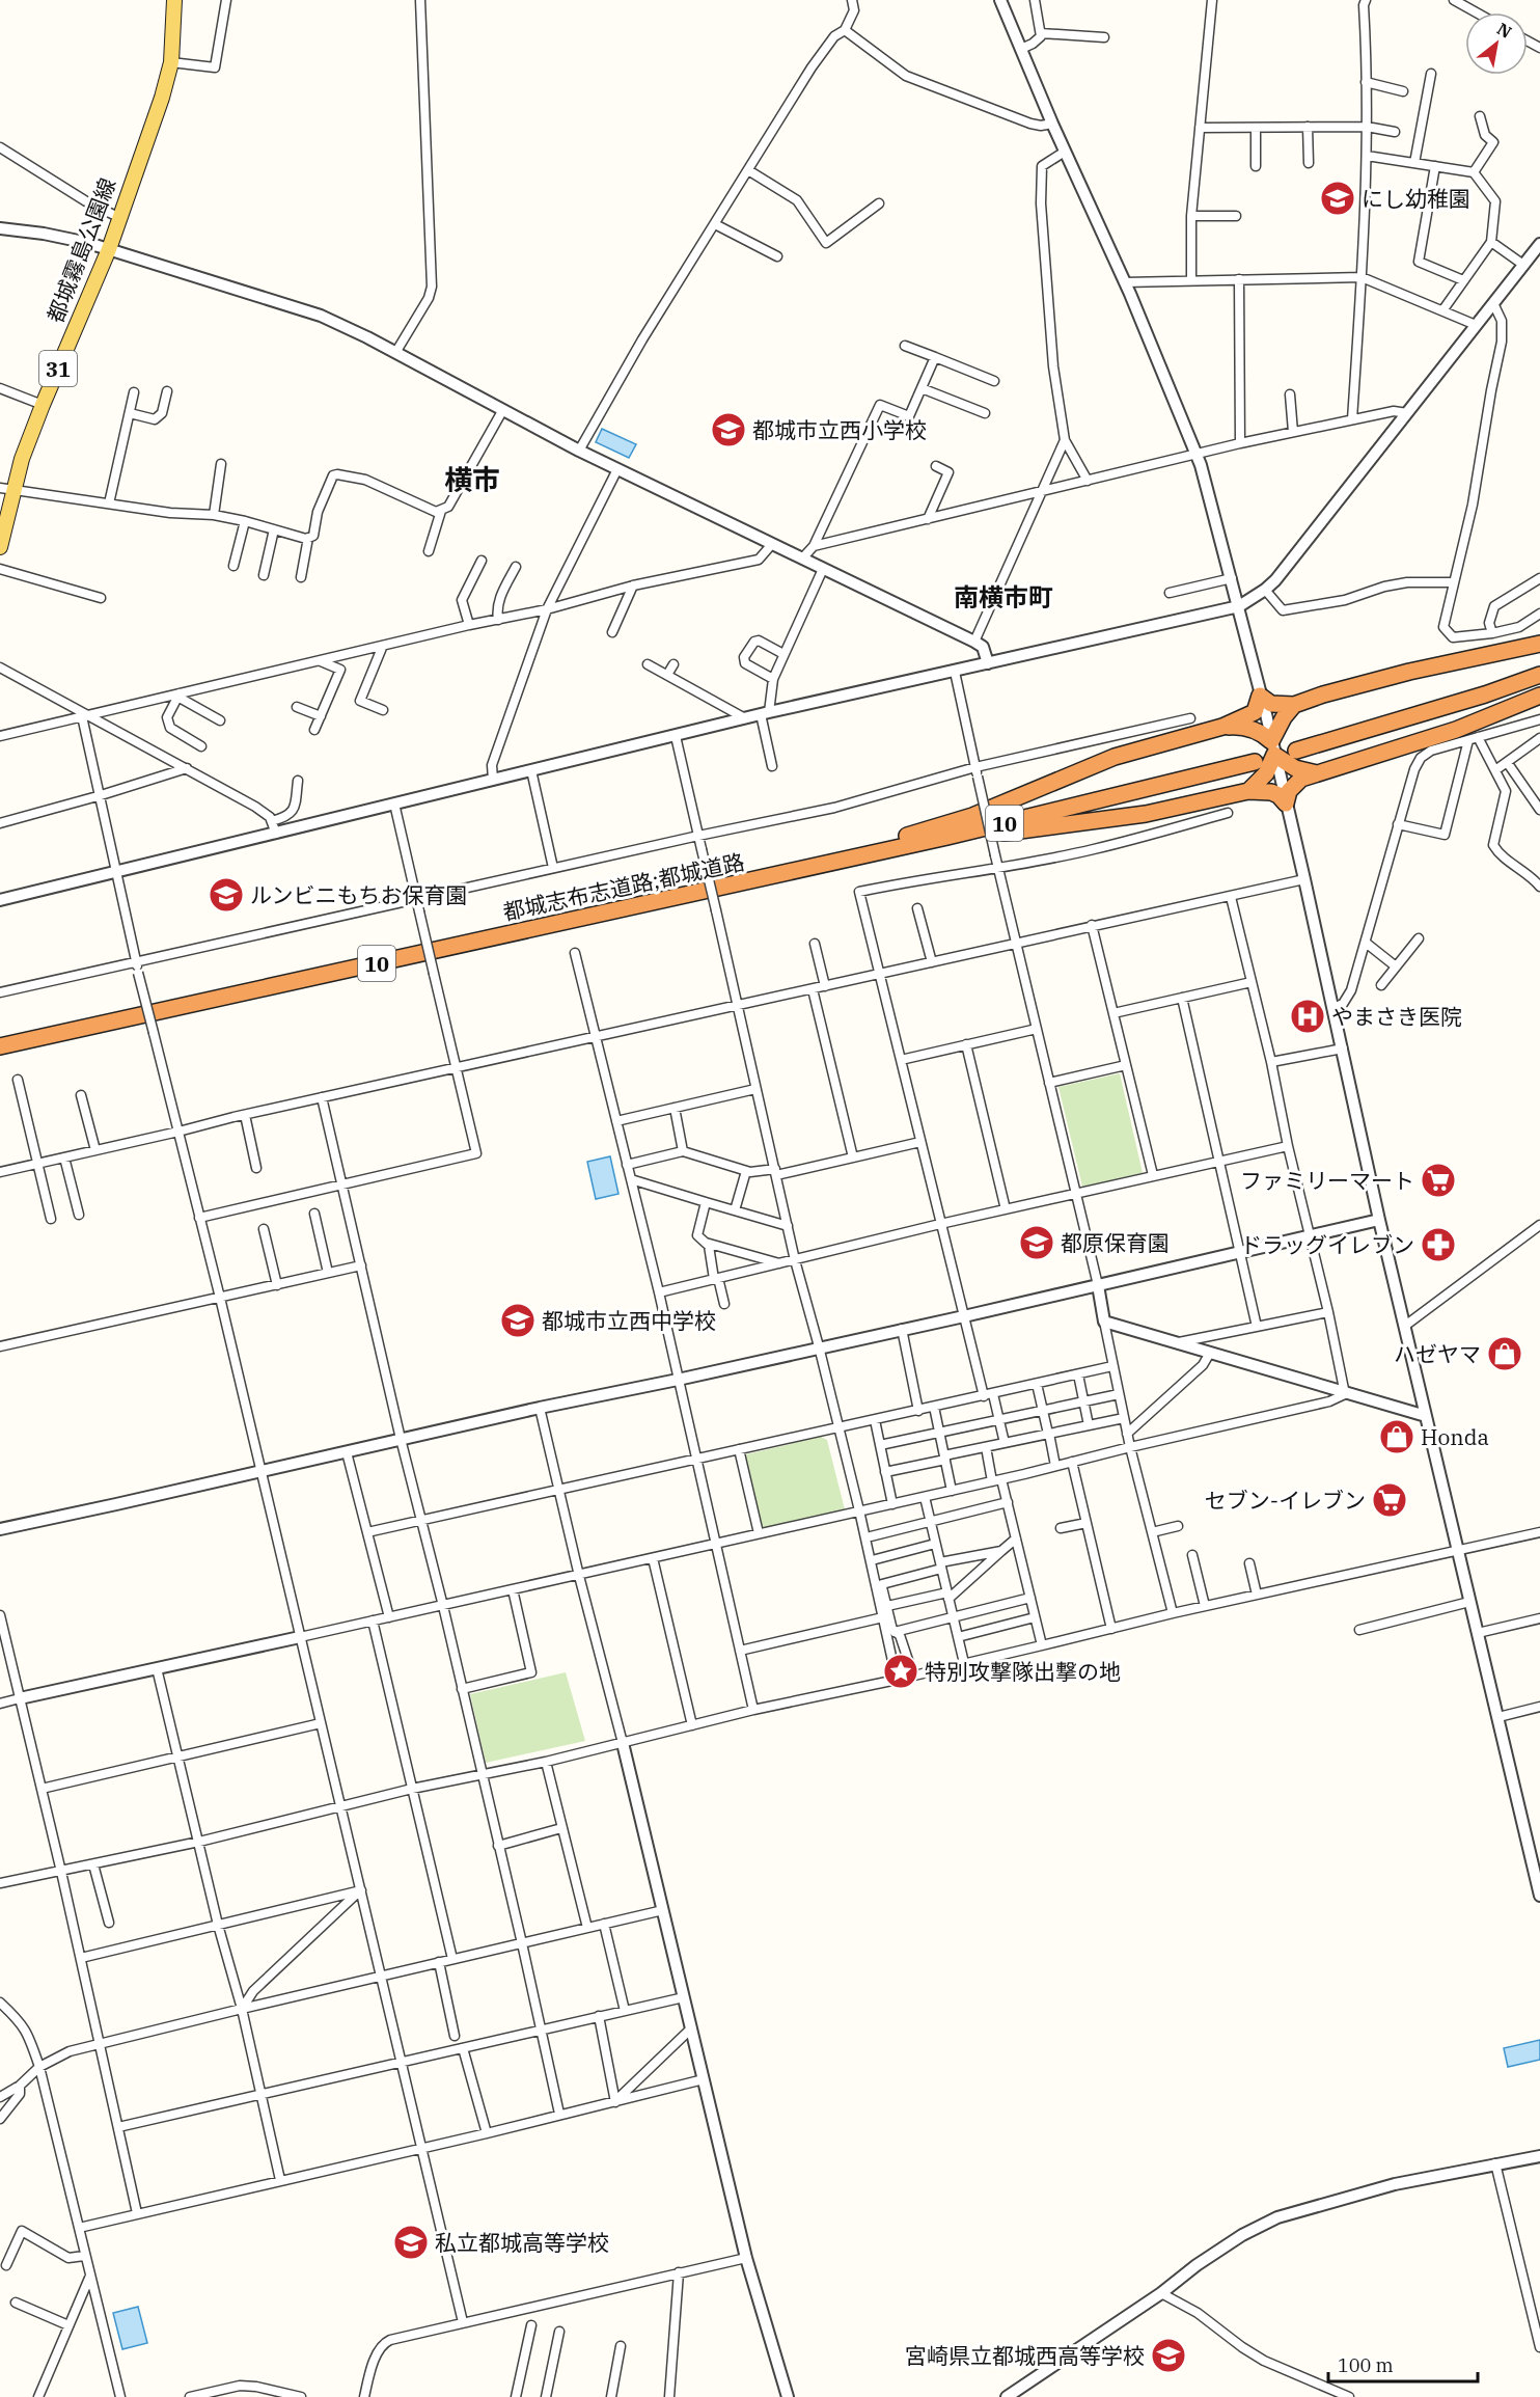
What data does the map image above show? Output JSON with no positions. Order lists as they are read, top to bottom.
{
  "streets": {
    "highway": ["10", "都城志布志道路;都城道路"],
    "main road": ["都城霧島公園線", "31"]
  },
  "districts": ["横市", "南横市町"],
  "places": {
    "school or university": [
      "にし幼稚園",
      "都城市立西小学校",
      "ルンビニもちお保育園",
      "都原保育園",
      "都城市立西中学校",
      "私立都城高等学校",
      "宮崎県立都城西高等学校"
    ],
    "hospital": ["やまさき医院"],
    "supermarket": ["ファミリーマート", "セブン-イレブン"],
    "pharmacy": ["ドラッグイレブン"],
    "shop": ["ハゼヤマ", "Honda"],
    "place": ["特別攻撃隊出撃の地"]
  },
  "scale_bar": "100 m",
  "north": "top right"
}
